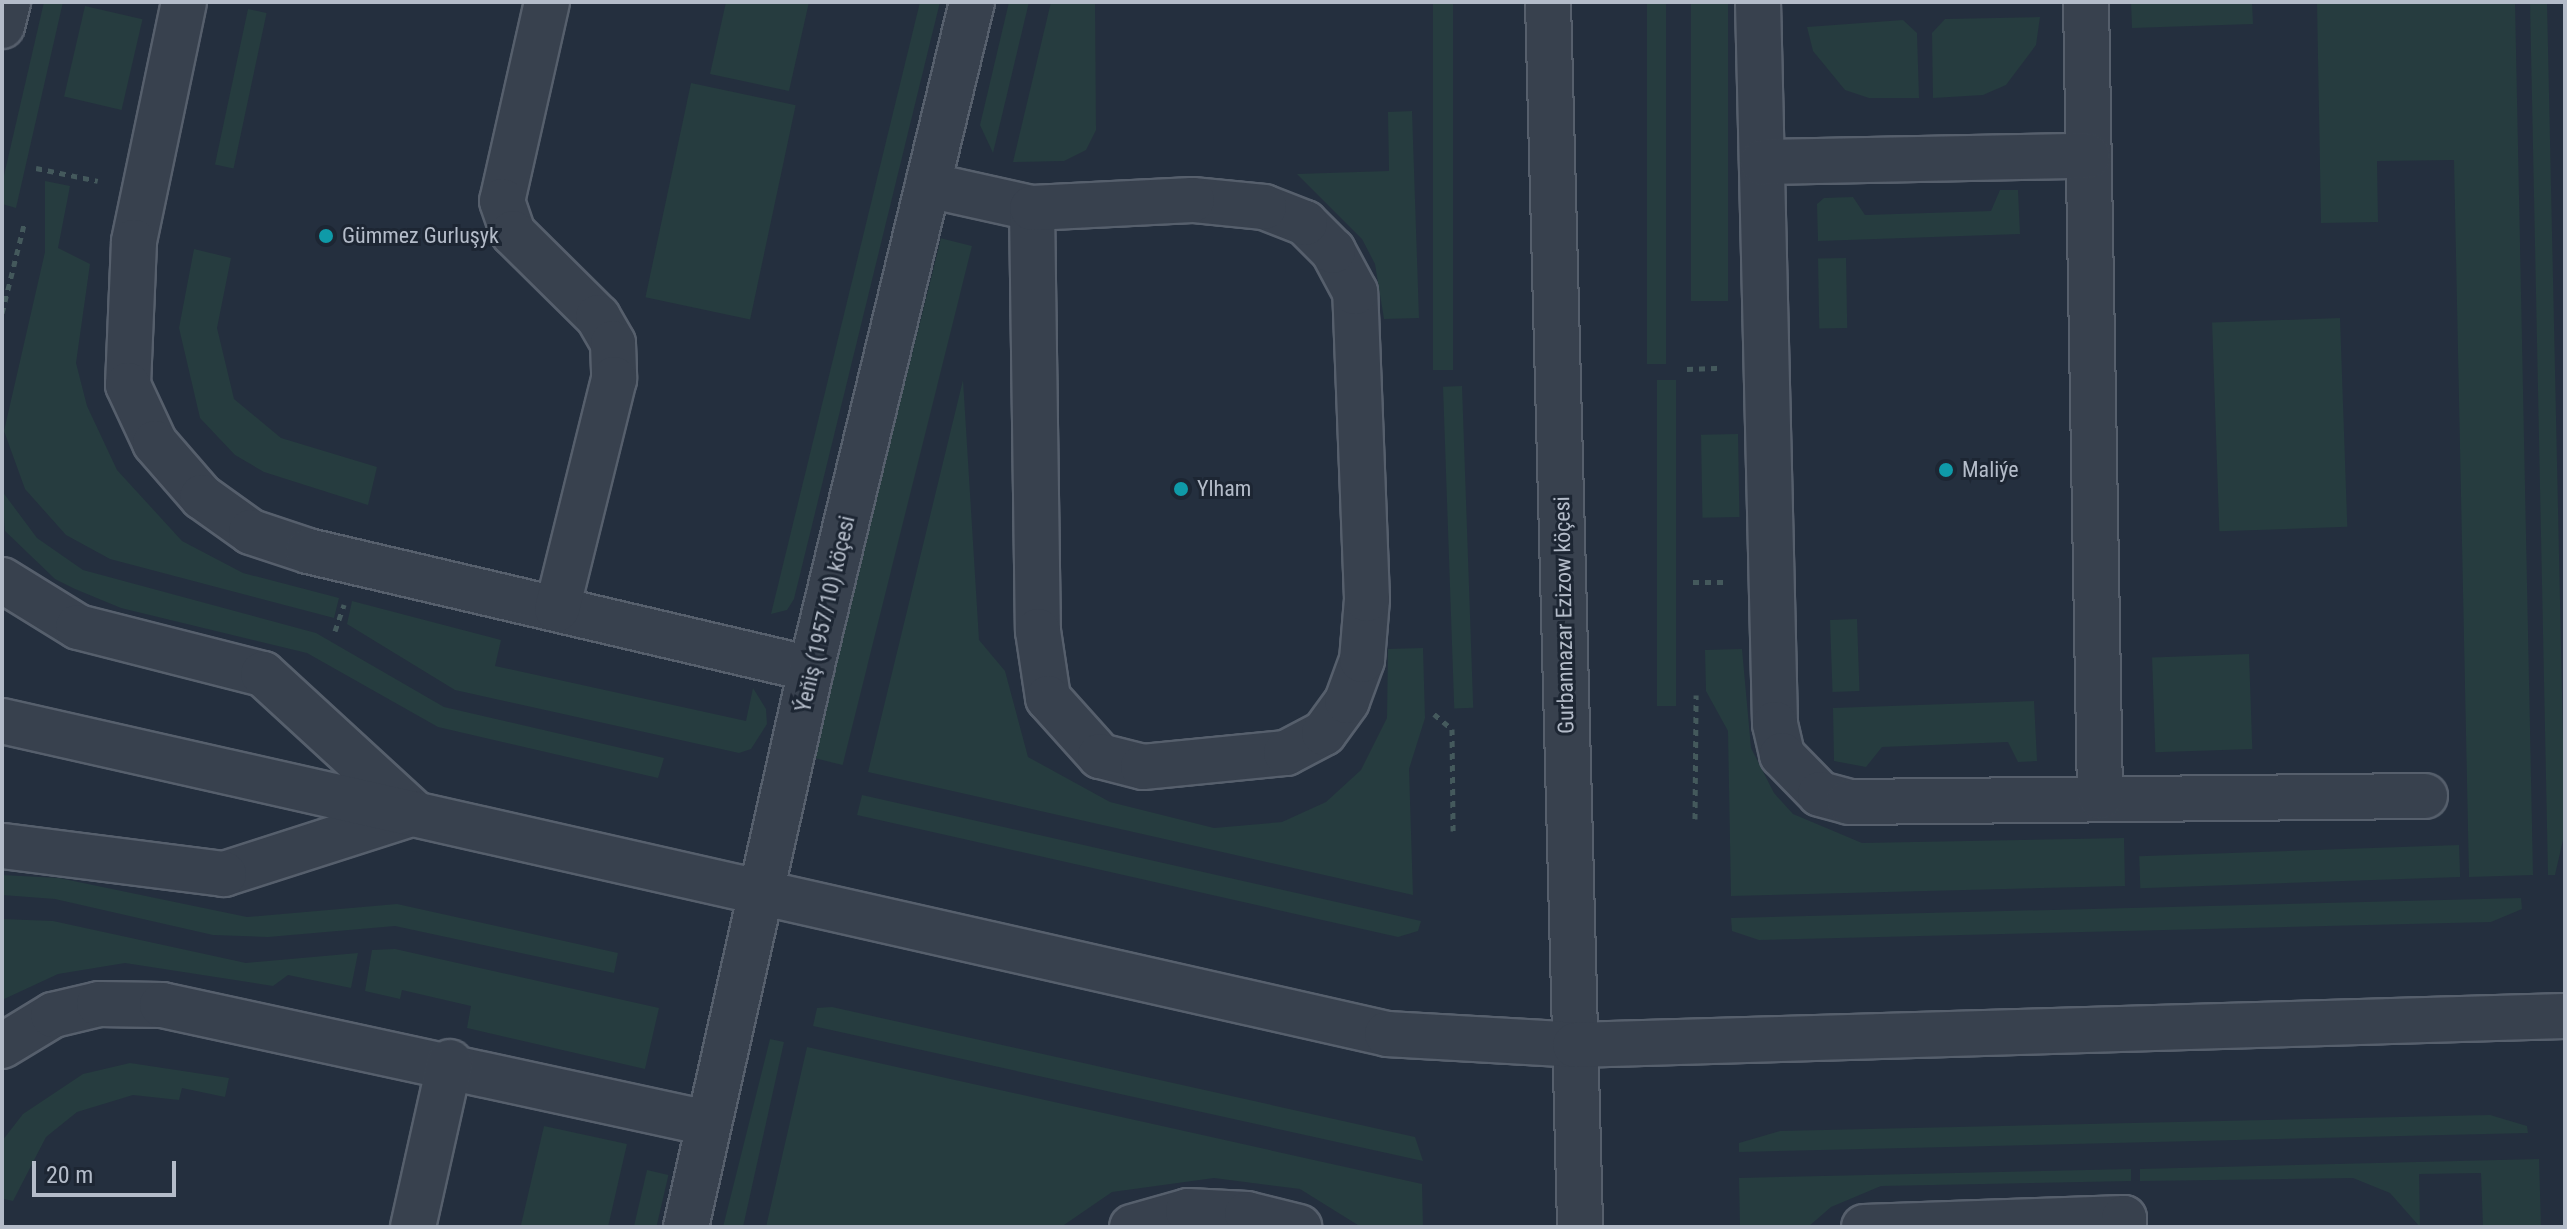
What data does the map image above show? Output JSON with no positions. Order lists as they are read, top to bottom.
{
  "streets": {
    "street": ["Ýeňiş (1957/10) köçesi", "Gurbannazar Ezizow köçesi"]
  },
  "places": ["Gümmez Gurluşyk", "Maliýe", "Ylham"],
  "scale_bar": "20 m"
}
